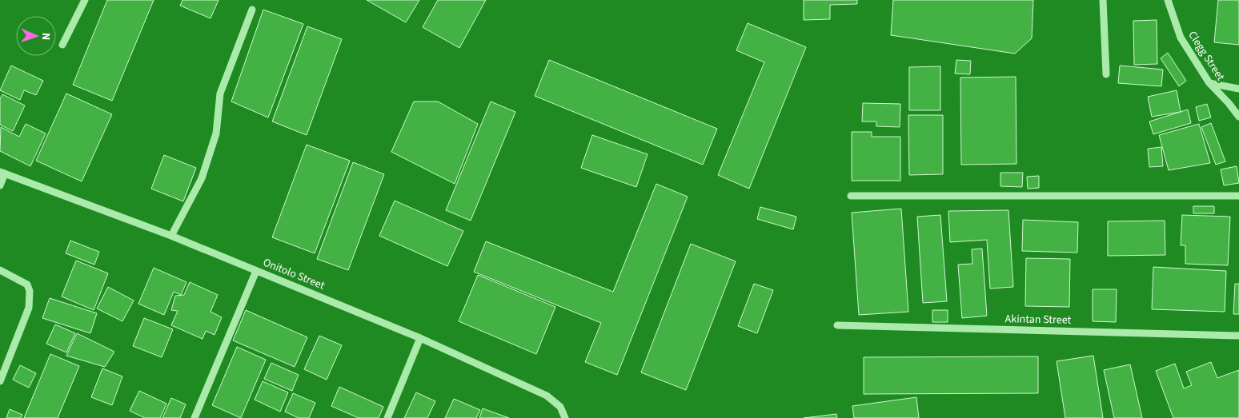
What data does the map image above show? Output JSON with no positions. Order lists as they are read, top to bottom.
{
  "streets": {
    "street": ["Clegg Street", "Onitolo Street", "Akintan Street"]
  },
  "north": "right"
}
